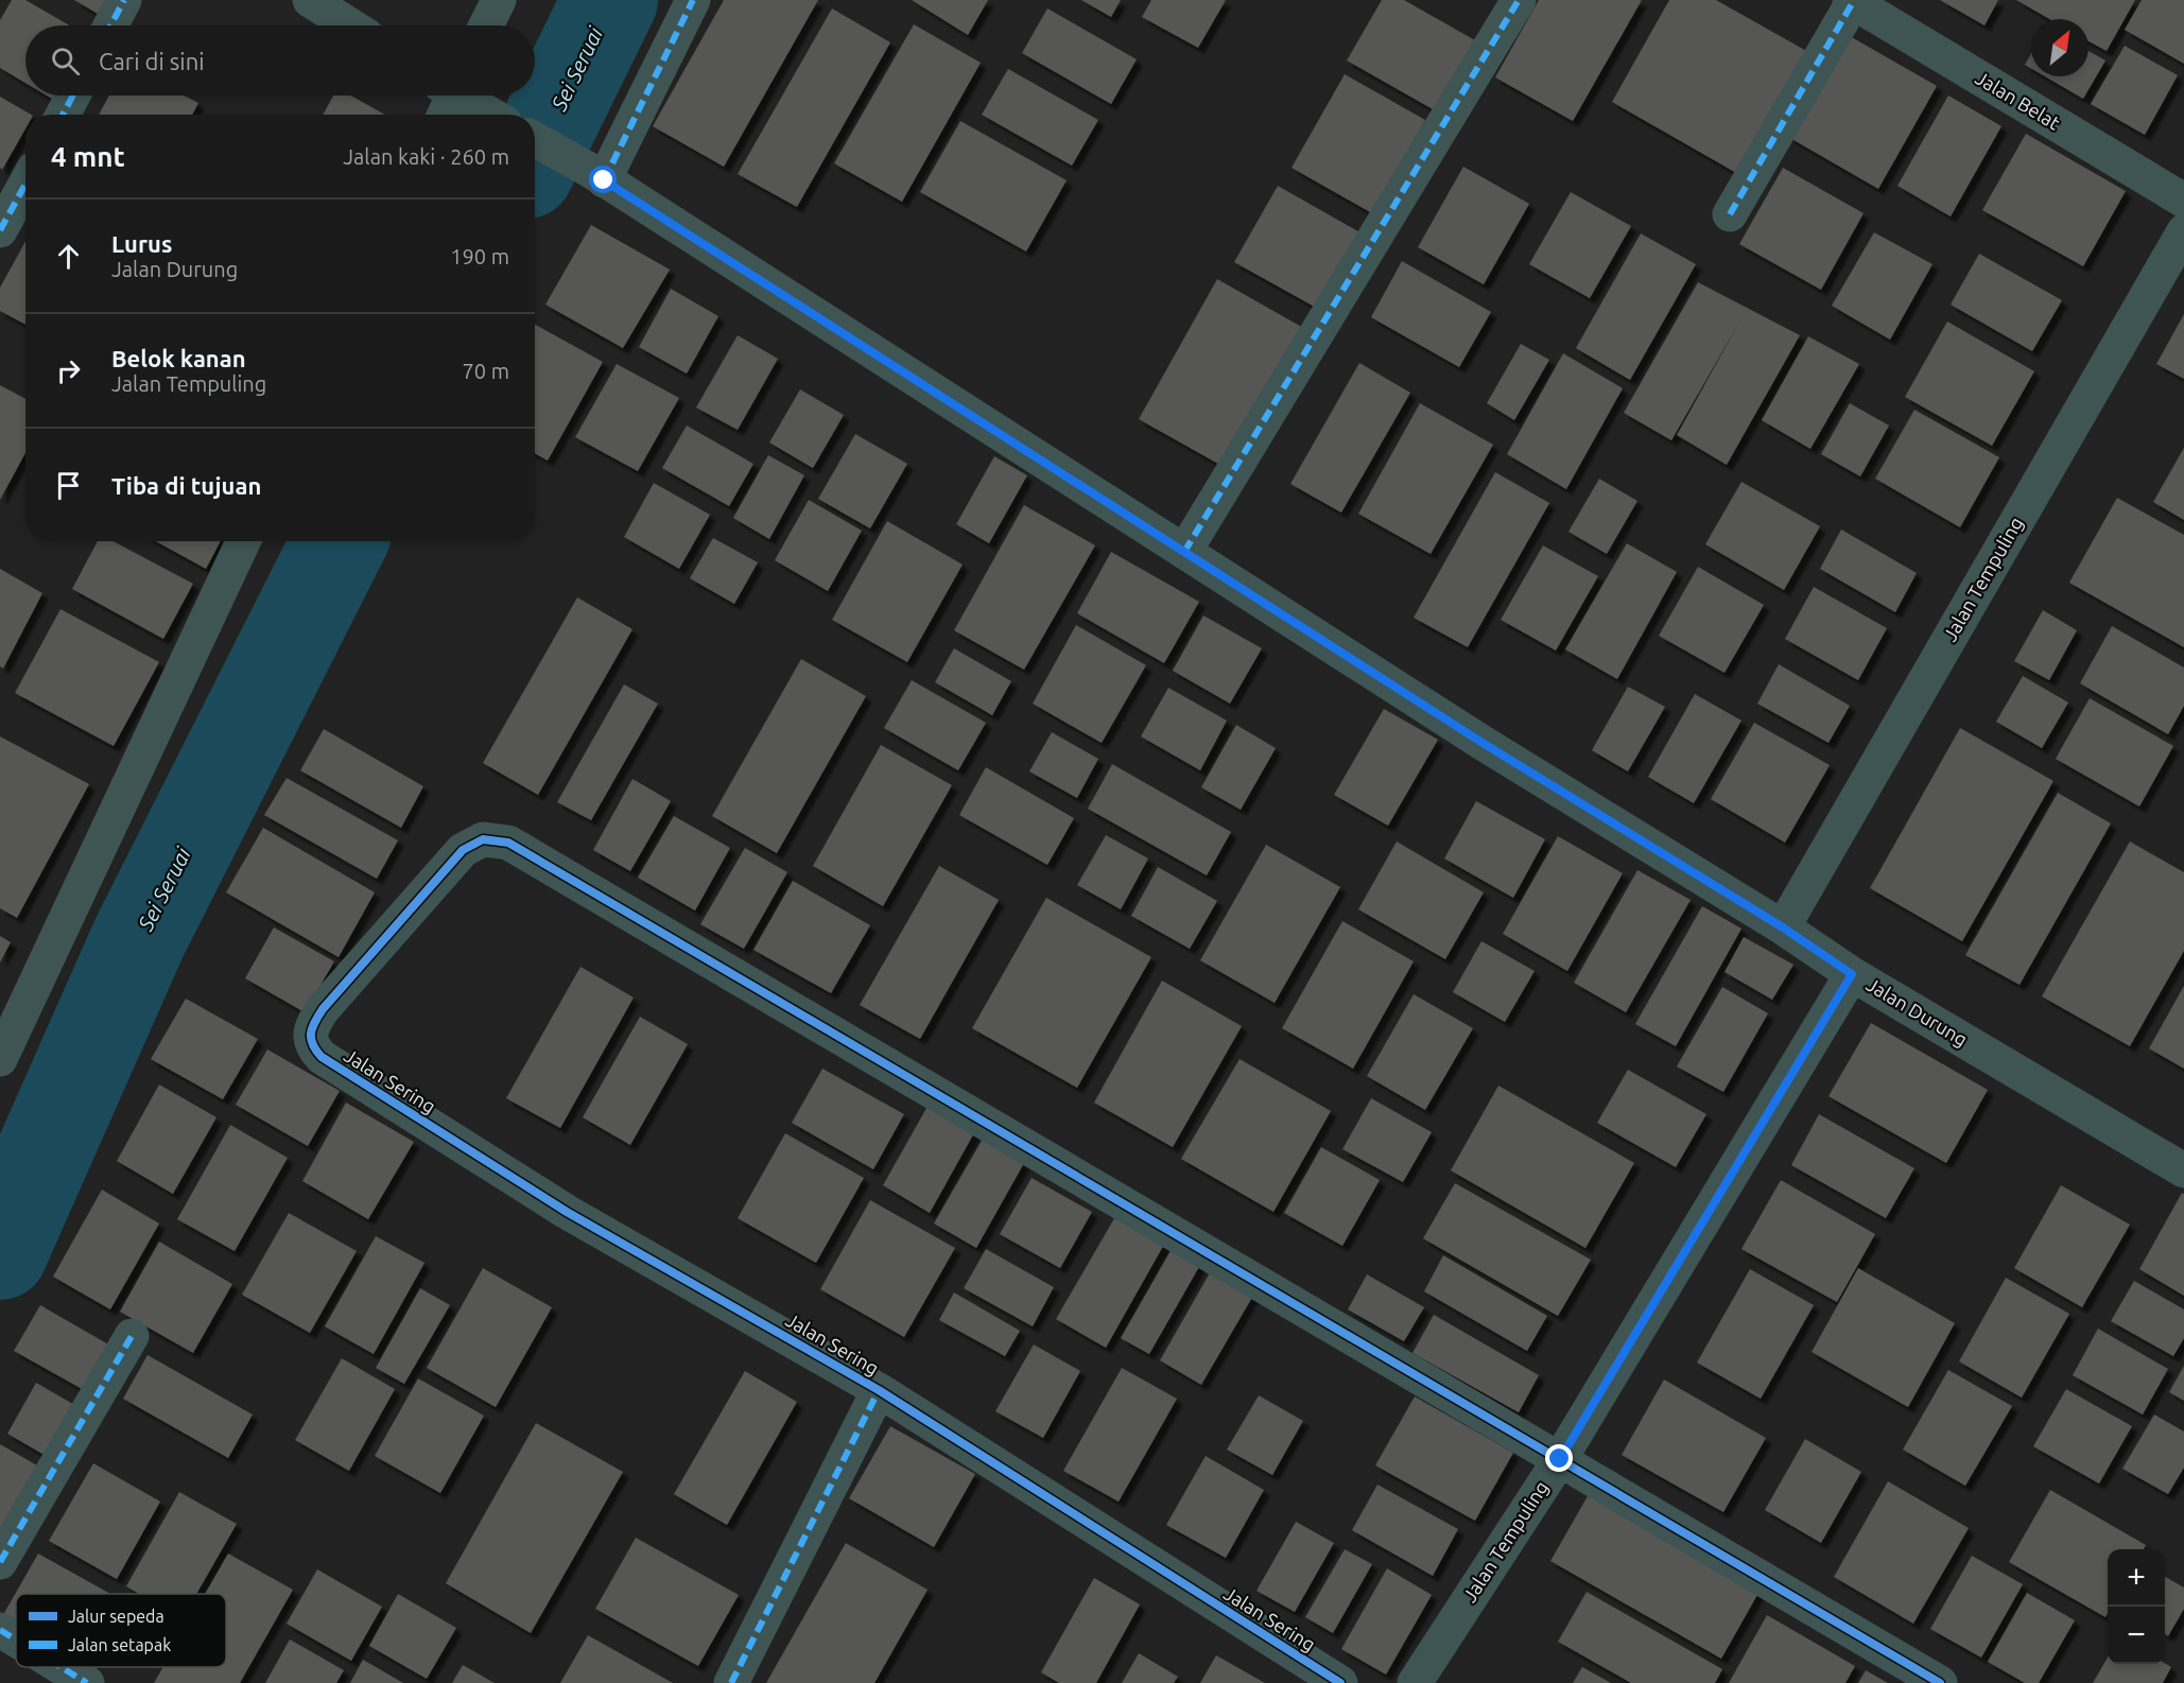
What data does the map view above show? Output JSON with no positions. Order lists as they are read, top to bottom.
{
  "streets": {
    "street": [
      "Jalan Belat",
      "Jalan Tempuling",
      "Jalan Durung",
      "Jalan Sering"
    ]
  },
  "crossings": [
    ["Jalan Tempuling", "Jalan Durung"],
    ["Jalan Tempuling", "Jalan Sering"]
  ],
  "water": ["Sei Seruai"],
  "legend": ["Jalur sepeda", "Jalan setapak"],
  "north": "top right",
  "page": {
    "search": "Cari di sini",
    "heading": ["4 mnt", "Jalan kaki · 260 m"],
    "list": [
      ["Lurus", "Jalan Durung", "190 m"],
      ["Belok kanan", "Jalan Tempuling", "70 m"],
      "Tiba di tujuan"
    ],
    "map_buttons": ["+", "−"]
  }
}
